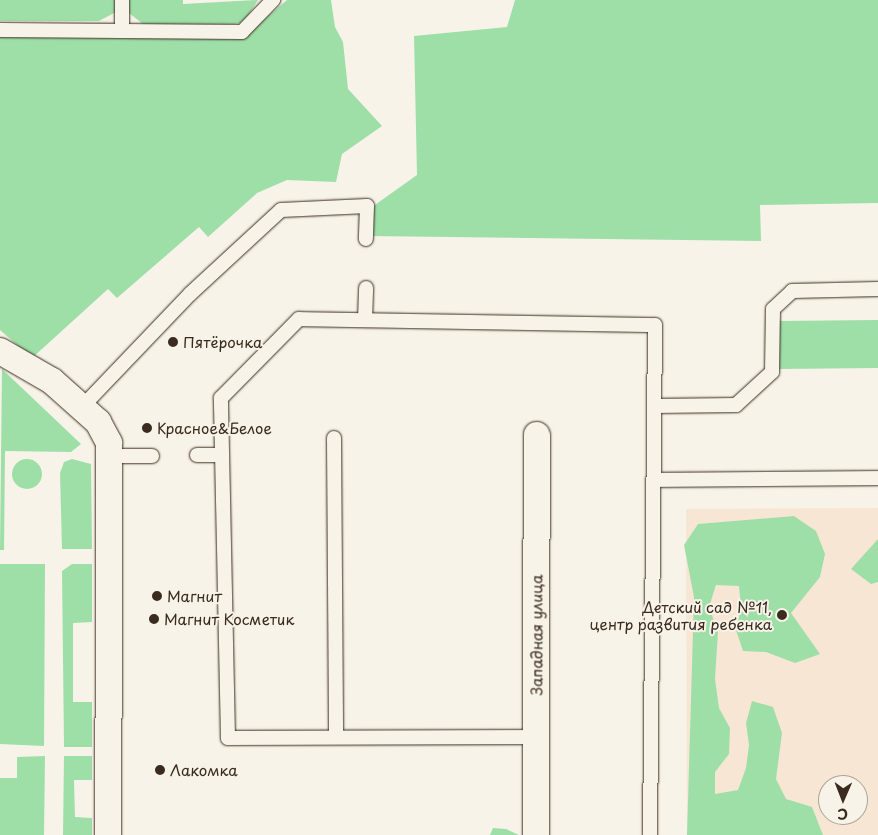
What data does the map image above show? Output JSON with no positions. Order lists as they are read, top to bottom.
{
  "streets": {
    "street": ["Западная улица"]
  },
  "places": [
    "Пятёрочка",
    "Красное&Белое",
    "Магнит",
    "Детский сад №11, центр развития ребенка",
    "Магнит Косметик",
    "Лакомка"
  ],
  "north": "bottom"
}
